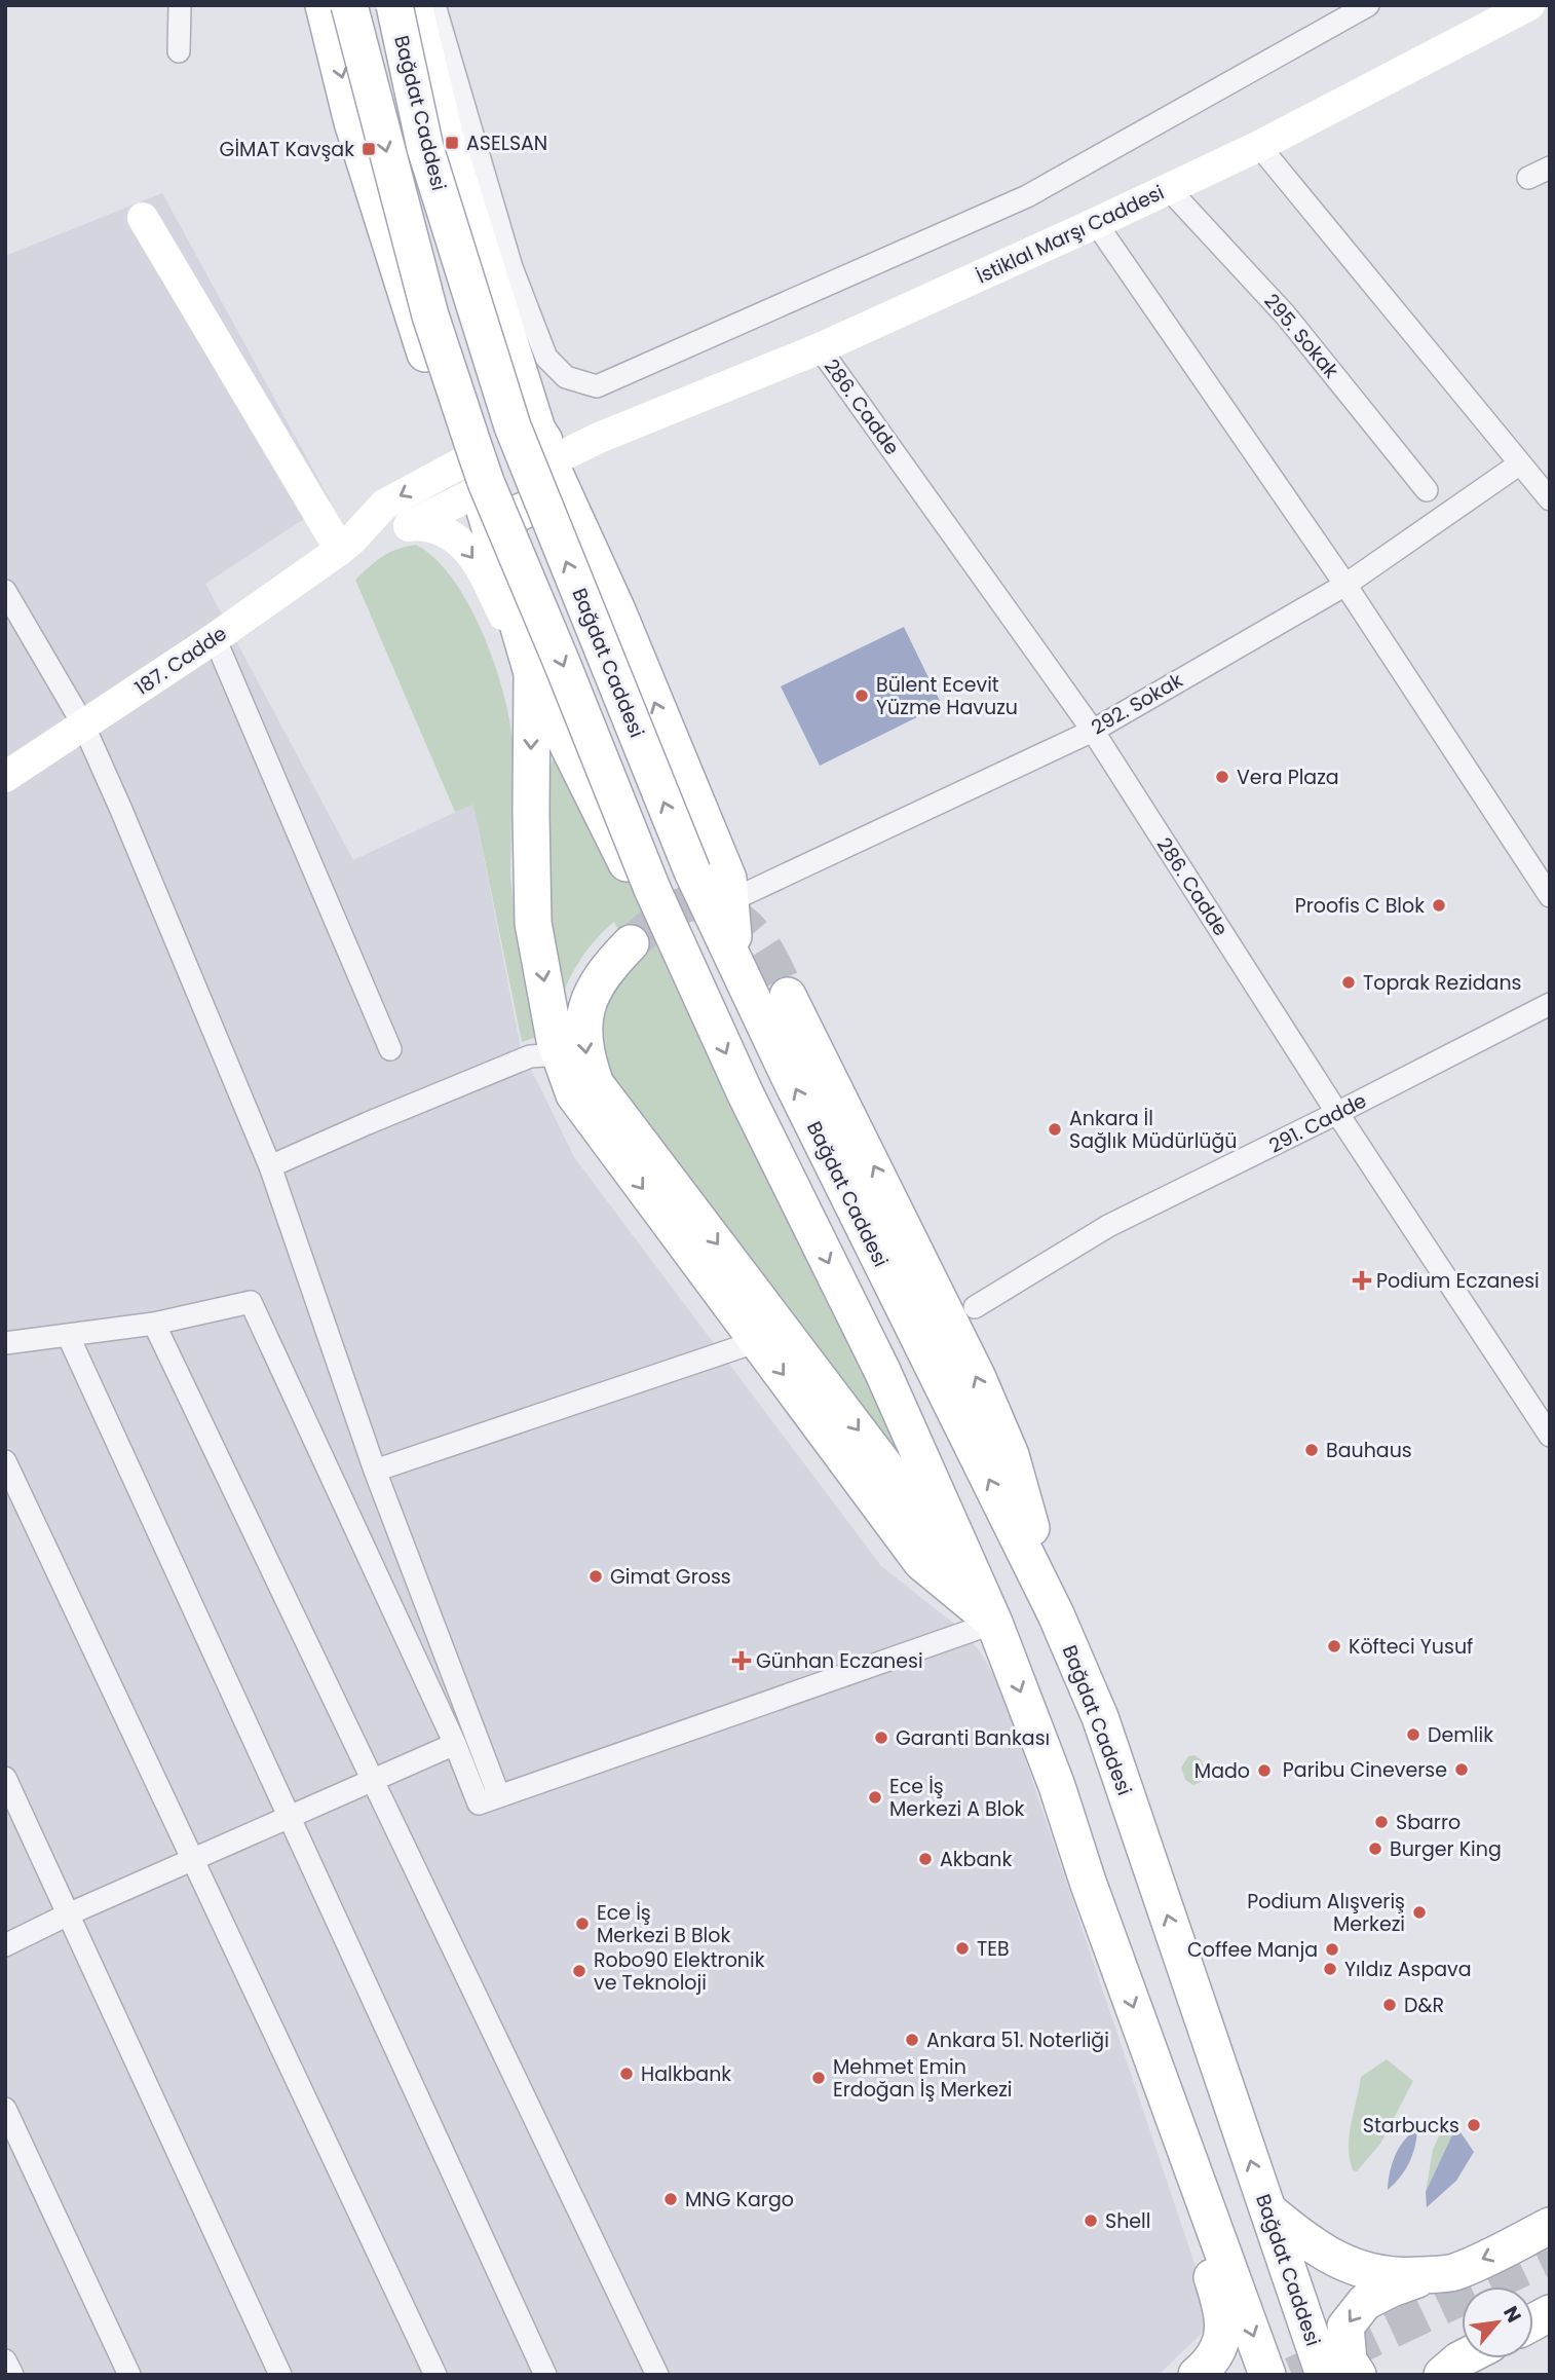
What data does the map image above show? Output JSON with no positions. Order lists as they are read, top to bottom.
{
  "streets": {
    "main road": ["Bağdat Caddesi", "İstiklal Marşı Caddesi", "187. Cadde"],
    "street": [
      "295. Sokak",
      "286. Cadde",
      "292. Sokak",
      "291. Cadde"
    ]
  },
  "crossings": [
    ["İstiklal Marşı Caddesi", "295. Sokak"],
    ["İstiklal Marşı Caddesi", "286. Cadde"],
    ["286. Cadde", "292. Sokak"],
    ["286. Cadde", "291. Cadde"]
  ],
  "places": {
    "transit": ["ASELSAN", "GİMAT Kavşak"],
    "other": [
      "Bülent Ecevit Yüzme Havuzu",
      "Vera Plaza",
      "Proofis C Blok",
      "Toprak Rezidans",
      "Ankara İl Sağlık Müdürlüğü",
      "Bauhaus",
      "Gimat Gross",
      "Köfteci Yusuf",
      "Demlik",
      "Garanti Bankası",
      "Paribu Cineverse",
      "Mado",
      "Ece İş Merkezi A Blok",
      "Sbarro",
      "Burger King",
      "Akbank",
      "Podium Alışveriş Merkezi",
      "Ece İş Merkezi B Blok",
      "TEB",
      "Coffee Manja",
      "Yıldız Aspava",
      "Robo90 Elektronik ve Teknoloji",
      "D&R",
      "Ankara 51. Noterliği",
      "Halkbank",
      "Mehmet Emin Erdoğan İş Merkezi",
      "Starbucks",
      "MNG Kargo",
      "Shell"
    ],
    "health": ["Podium Eczanesi", "Günhan Eczanesi"]
  },
  "north": "top right"
}
